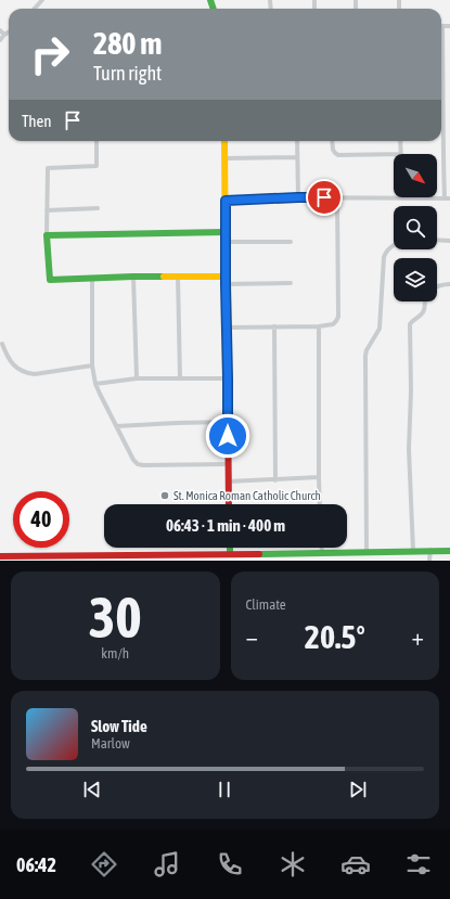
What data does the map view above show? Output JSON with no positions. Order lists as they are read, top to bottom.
{
  "places": ["St. Monica Roman Catholic Church"],
  "north": "bottom right",
  "page": {
    "turn": ["280 m", "Turn right"],
    "then": "Then",
    "limit": "40",
    "trip": "06:43 · 1 min · 400 m",
    "tile": [
      ["30", "km/h"],
      "Climate"
    ],
    "heat": ["−", "20.5°", "+"],
    "song": ["Slow Tide", "Marlow"],
    "tabs": "06:42"
  }
}
